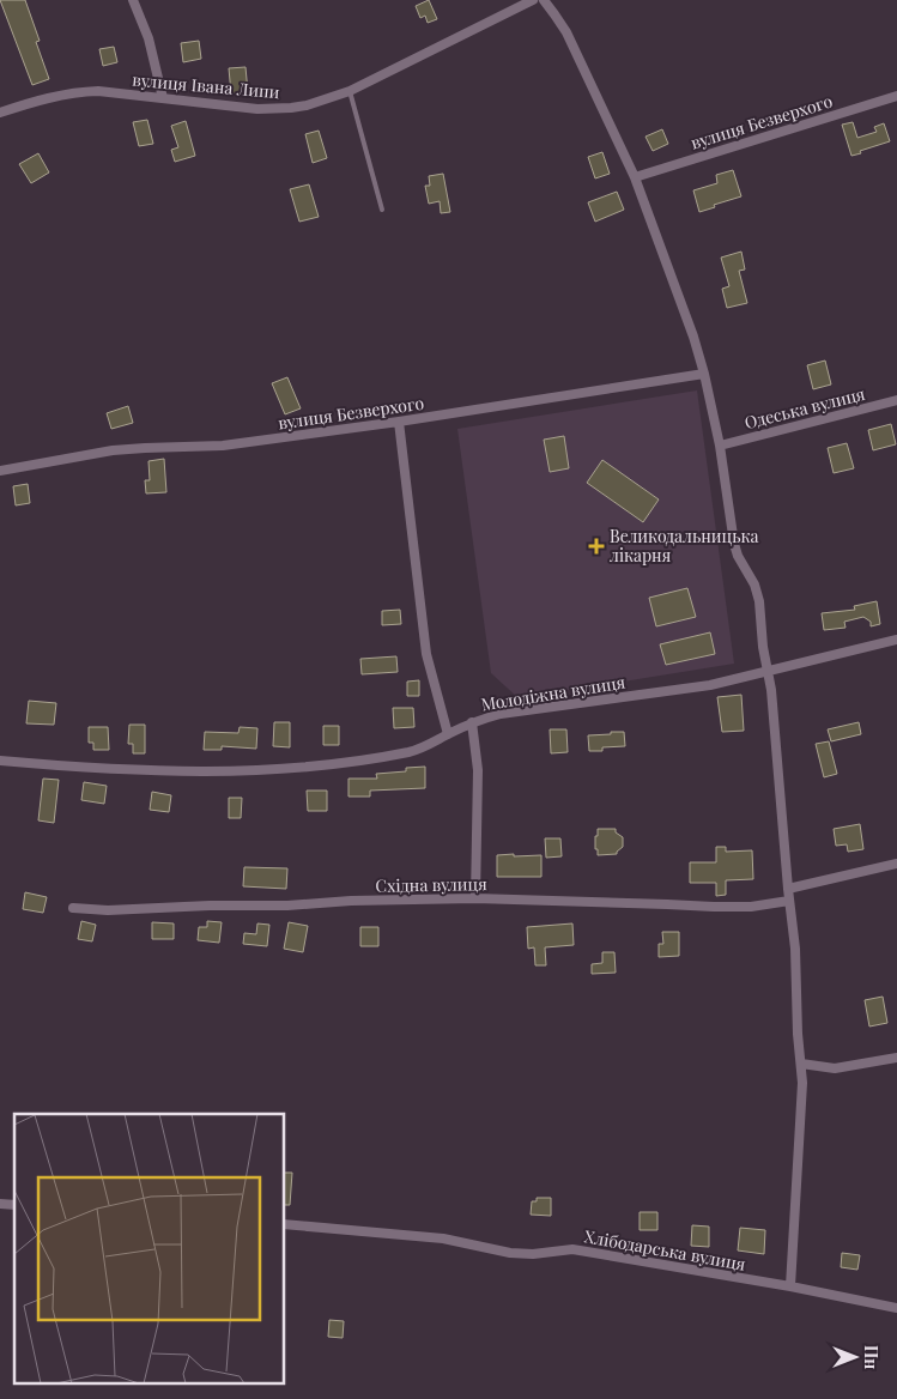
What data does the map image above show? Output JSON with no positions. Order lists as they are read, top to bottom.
{
  "streets": {
    "street": [
      "вулиця Івана Липи",
      "вулиця Безверхого",
      "Одеська вулиця",
      "Молодіжна вулиця",
      "Східна вулиця",
      "Хлібодарська вулиця"
    ]
  },
  "places": {
    "health": ["Великодальницька лікарня"]
  },
  "north": "right"
}
